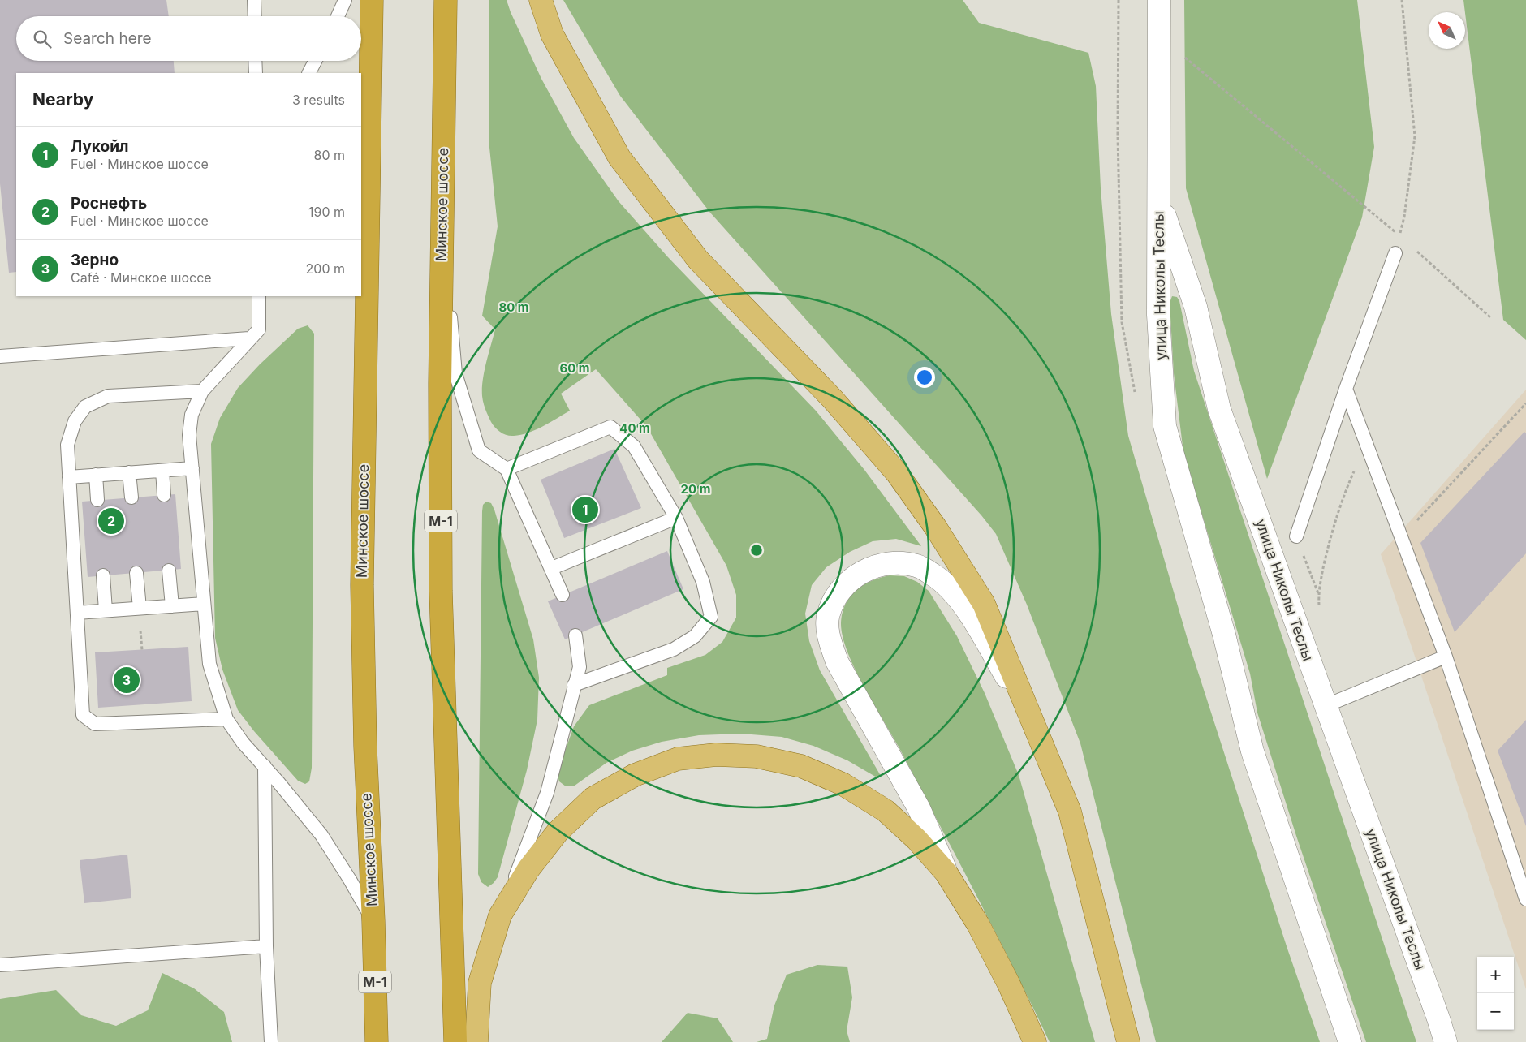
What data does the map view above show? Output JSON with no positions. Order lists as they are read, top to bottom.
{
  "streets": {
    "highway": ["Минское шоссе", "М-1"],
    "street": ["улица Николы Теслы"]
  },
  "north": "top left",
  "page": {
    "search": "Search here",
    "heading": ["Nearby", "3 results"],
    "list": [
      {
        "mark": "1",
        "name": "Лукойл",
        "note": "Fuel · Минское шоссе",
        "value": "80 m"
      },
      {
        "mark": "2",
        "name": "Роснефть",
        "note": "Fuel · Минское шоссе",
        "value": "190 m"
      },
      {
        "mark": "3",
        "name": "Зерно",
        "note": "Café · Минское шоссе",
        "value": "200 m"
      }
    ],
    "pins": ["1", "2", "3"],
    "map_buttons": ["+", "−"]
  },
  "rings": [
    "80 m",
    "60 m",
    "40 m",
    "20 m"
  ]
}
